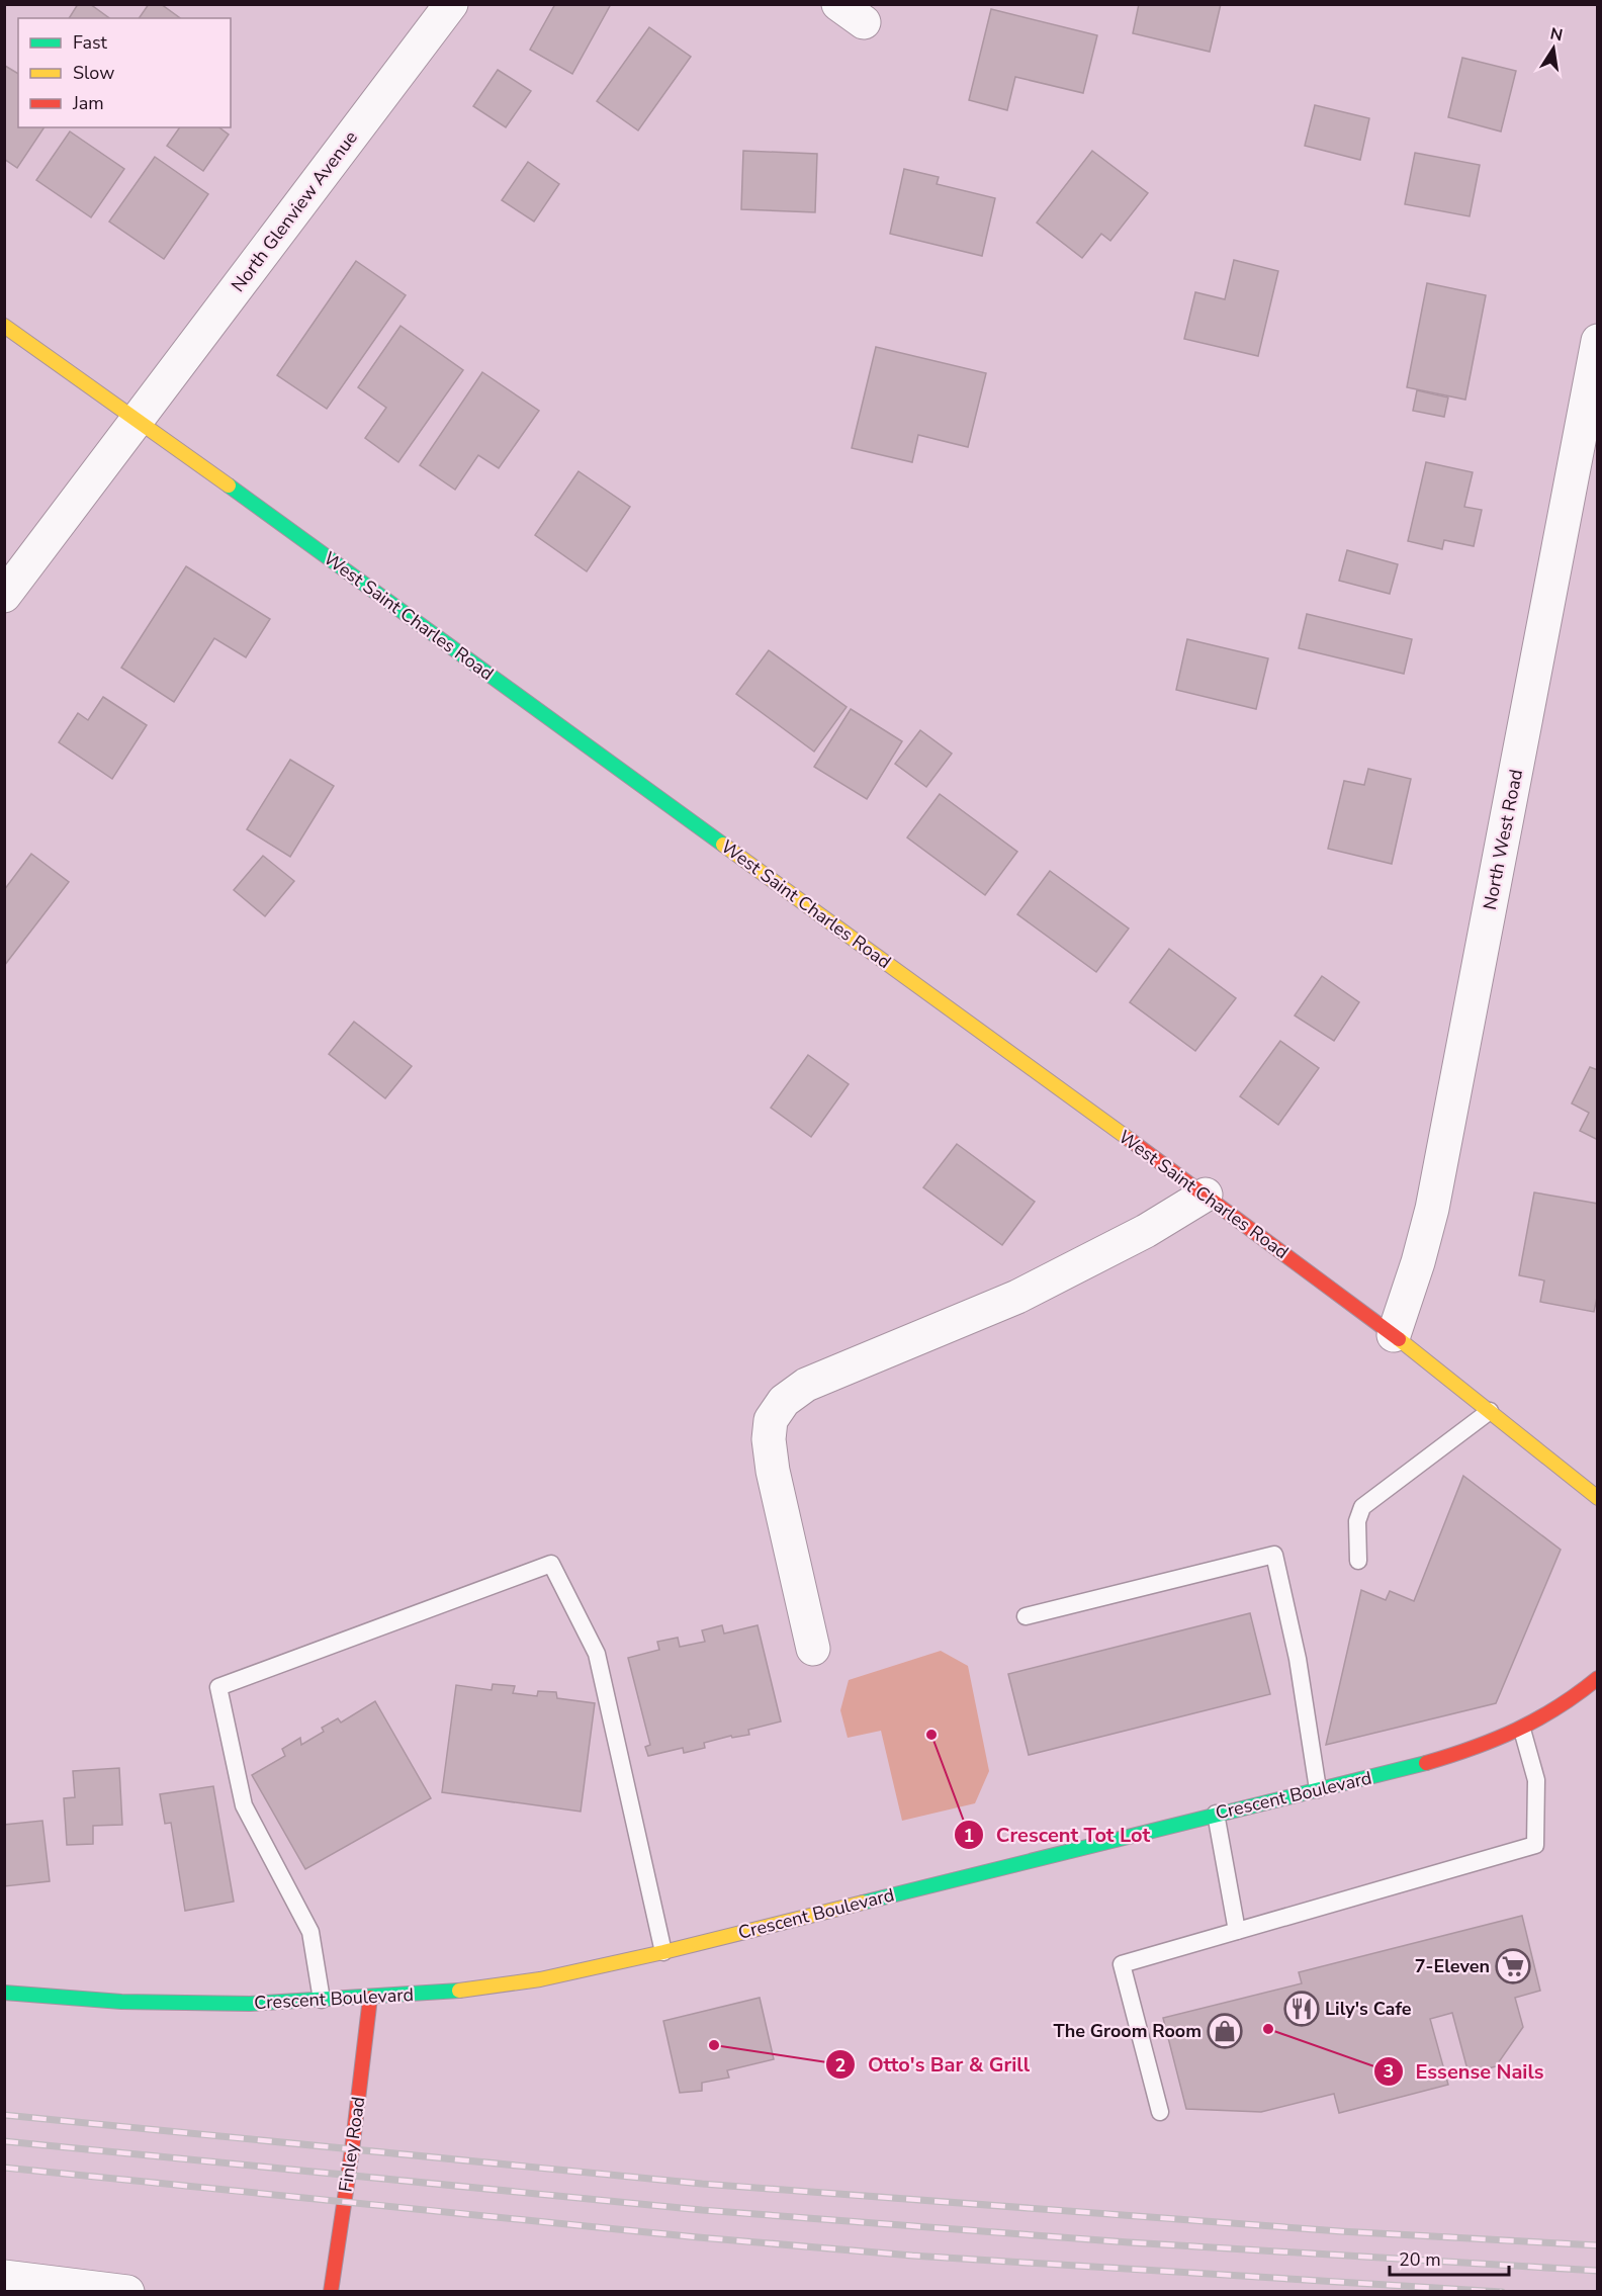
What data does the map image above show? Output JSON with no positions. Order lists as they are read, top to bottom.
{
  "streets": {
    "main road": ["West Saint Charles Road", "Crescent Boulevard", "Finley Road"],
    "street": ["North Glenview Avenue", "North West Road"]
  },
  "crossings": [
    ["North Glenview Avenue", "West Saint Charles Road"],
    ["West Saint Charles Road", "North West Road"],
    ["Crescent Boulevard", "Finley Road"]
  ],
  "places": {
    "other": ["Crescent Tot Lot", "Essense Nails", "Otto's Bar & Grill"],
    "supermarket": ["7-Eleven"],
    "restaurant": ["Lily's Cafe"],
    "shop": ["The Groom Room"]
  },
  "legend": ["Fast", "Slow", "Jam"],
  "scale_bar": "20 m",
  "north": "top"
}
